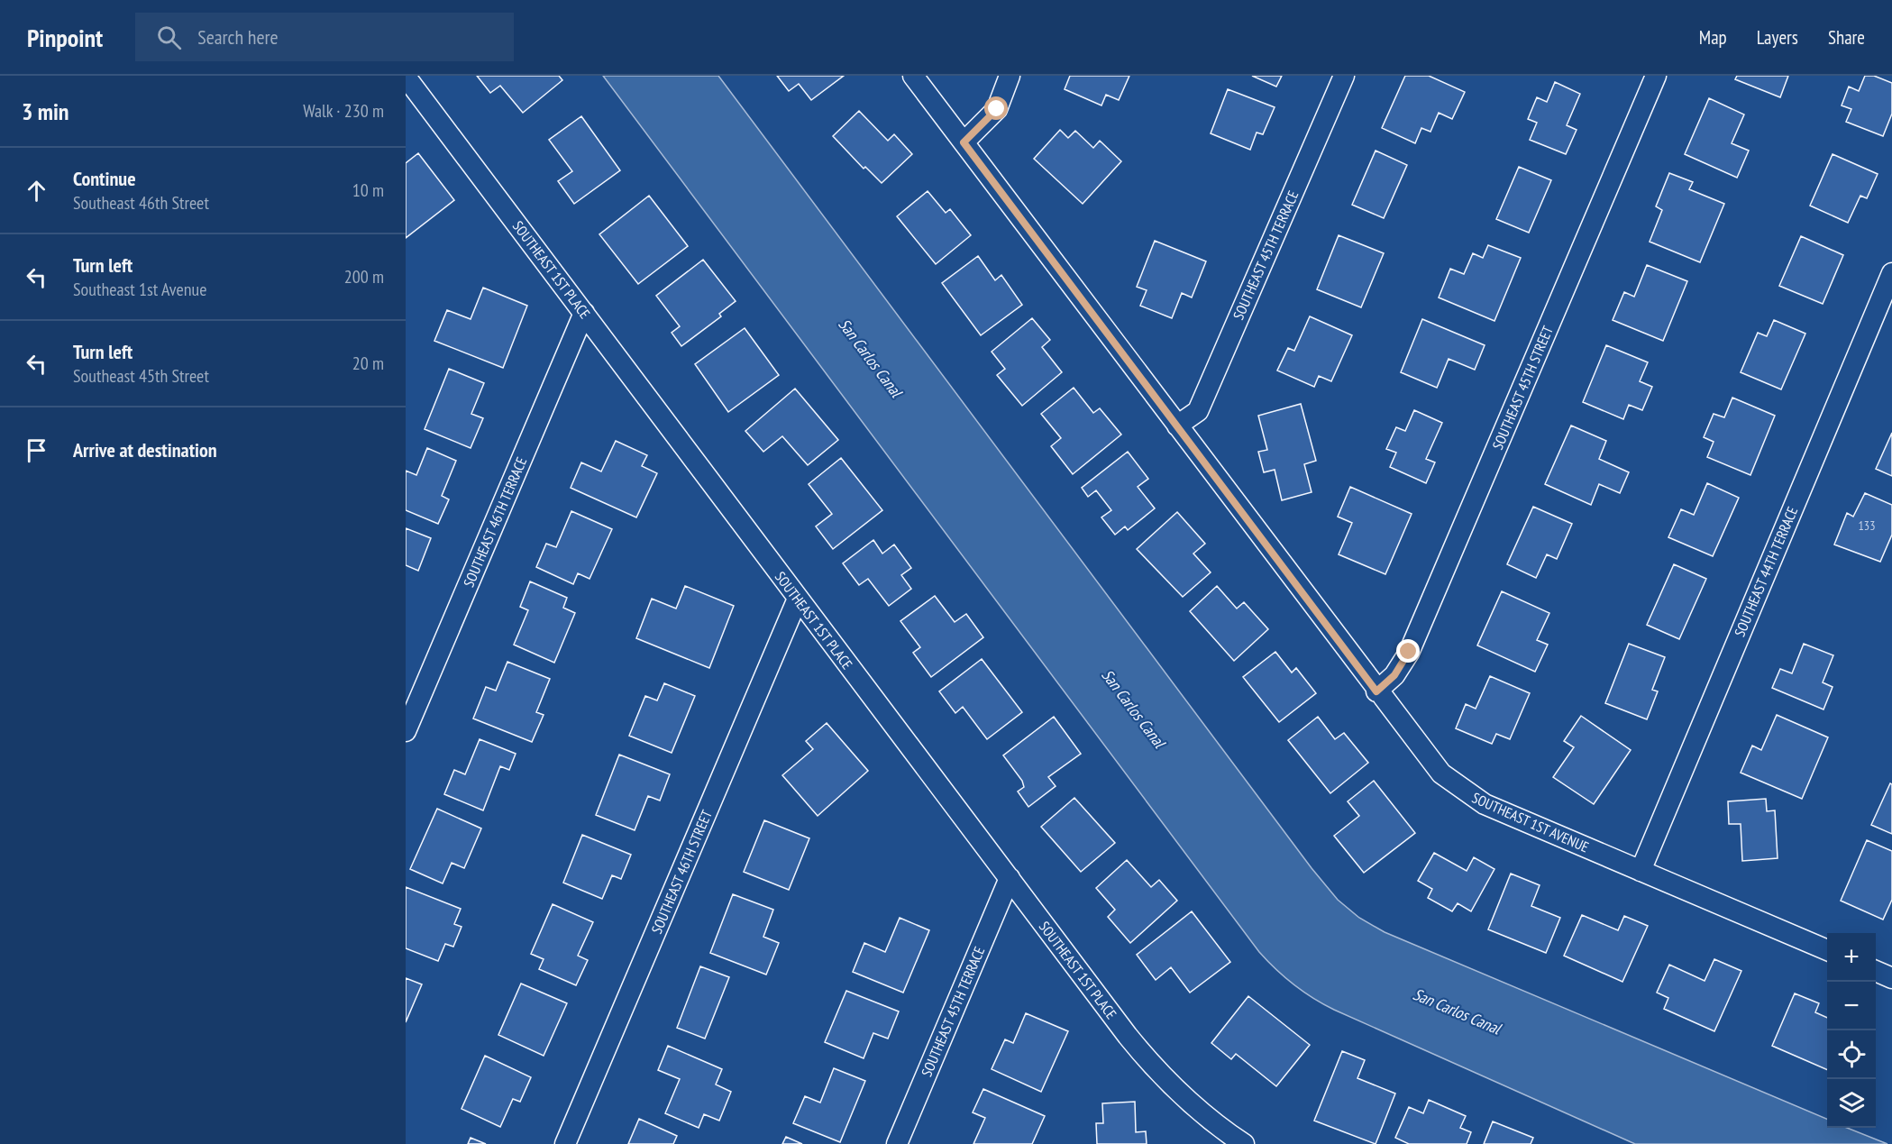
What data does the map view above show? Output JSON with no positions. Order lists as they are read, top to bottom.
{
  "streets": {
    "street": [
      "SOUTHEAST 45TH TERRACE",
      "SOUTHEAST 1ST PLACE",
      "SOUTHEAST 45TH STREET",
      "SOUTHEAST 46TH TERRACE",
      "SOUTHEAST 44TH TERRACE",
      "SOUTHEAST 1ST AVENUE",
      "SOUTHEAST 46TH STREET"
    ]
  },
  "crossings": [
    ["SOUTHEAST 45TH TERRACE", "SOUTHEAST 1ST PLACE"],
    ["SOUTHEAST 45TH TERRACE", "SOUTHEAST 1ST AVENUE"],
    ["SOUTHEAST 1ST PLACE", "SOUTHEAST 46TH TERRACE"],
    ["SOUTHEAST 1ST PLACE", "SOUTHEAST 46TH STREET"],
    ["SOUTHEAST 45TH STREET", "SOUTHEAST 1ST AVENUE"],
    ["SOUTHEAST 44TH TERRACE", "SOUTHEAST 1ST AVENUE"]
  ],
  "water": ["San Carlos Canal"],
  "house_numbers": ["133"],
  "page": {
    "header": "Pinpoint",
    "search": "Search here",
    "nav": ["Map", "Layers", "Share"],
    "heading": ["3 min", "Walk · 230 m"],
    "list": [
      ["Continue", "Southeast 46th Street", "10 m"],
      ["Turn left", "Southeast 1st Avenue", "200 m"],
      ["Turn left", "Southeast 45th Street", "20 m"],
      "Arrive at destination"
    ],
    "map_buttons": ["+", "−"]
  }
}
